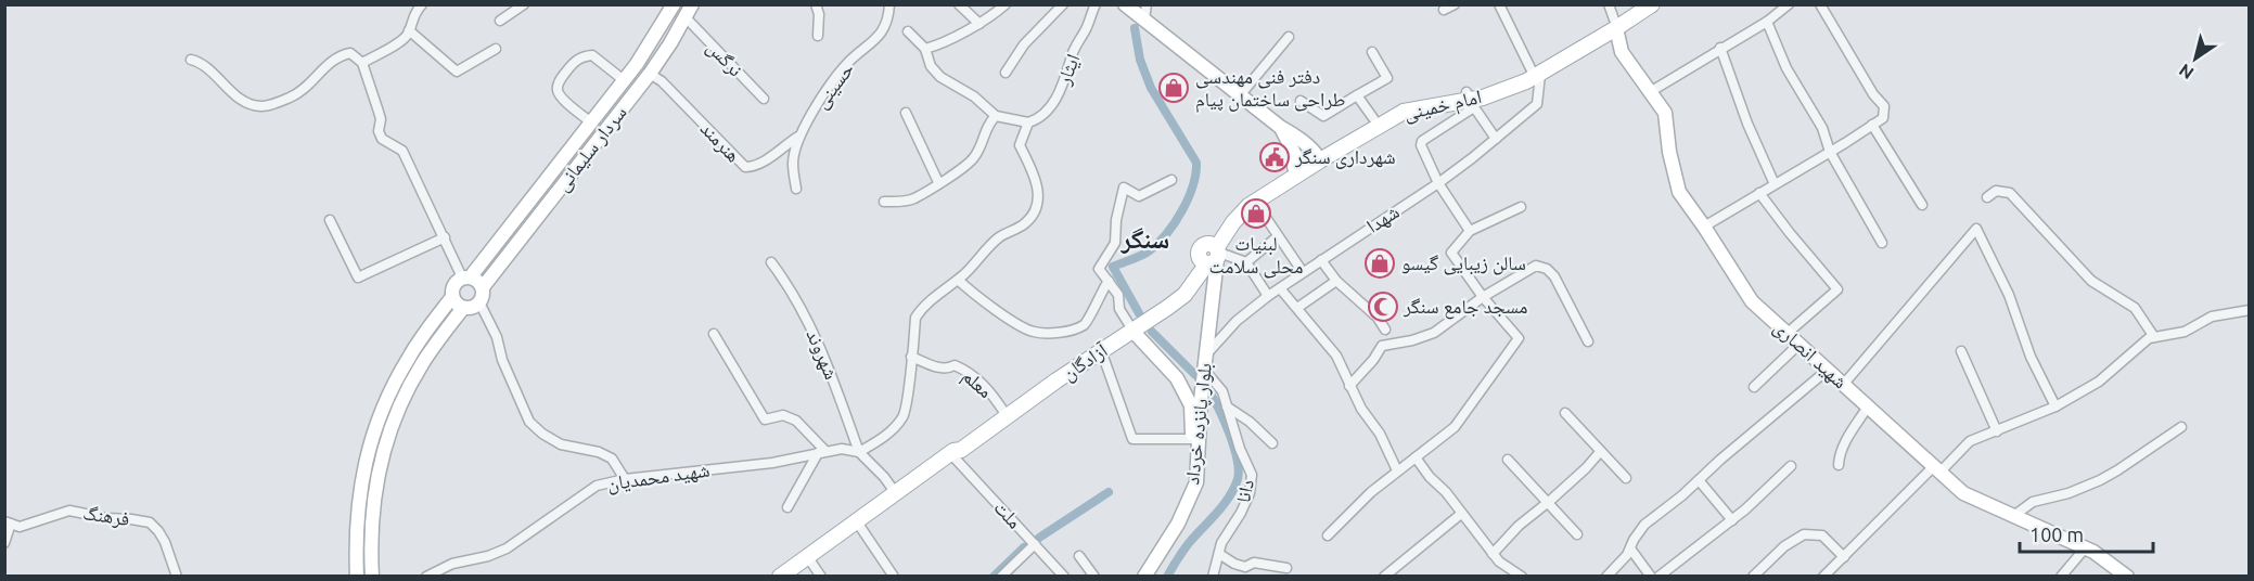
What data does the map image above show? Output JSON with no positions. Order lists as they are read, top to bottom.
{
  "streets": {
    "main road": ["امام خمینی", "آزادگان"],
    "street": [
      "نرگس",
      "ایثار",
      "حسینی",
      "هنرمند",
      "سردار سلیمانی",
      "شهدا",
      "شهروند",
      "شهید انصاری",
      "معلم",
      "بلوار پانزده خرداد",
      "شهید محمدیان",
      "دانا",
      "ملت",
      "فرهنگ"
    ]
  },
  "crossings": [
    ["نرگس", "سردار سلیمانی"],
    ["حسینی", "هنرمند"],
    ["امام خمینی", "شهدا"],
    ["امام خمینی", "شهید انصاری"],
    ["امام خمینی", "آزادگان"],
    ["امام خمینی", "بلوار پانزده خرداد"],
    ["هنرمند", "سردار سلیمانی"],
    ["شهدا", "بلوار پانزده خرداد"],
    ["شهروند", "شهید محمدیان"],
    ["آزادگان", "معلم"],
    ["آزادگان", "بلوار پانزده خرداد"],
    ["آزادگان", "ملت"],
    ["بلوار پانزده خرداد", "دانا"]
  ],
  "districts": ["سنگر"],
  "places": {
    "shop": ["دفتر فنی مهندسی طراحی ساختمان پیام", "لبنیات محلی سلامت", "سالن زیبایی گیسو"],
    "public building": ["شهرداری سنگر"],
    "mosque": ["مسجد جامع سنگر"]
  },
  "scale_bar": "100 m",
  "north": "bottom left"
}
